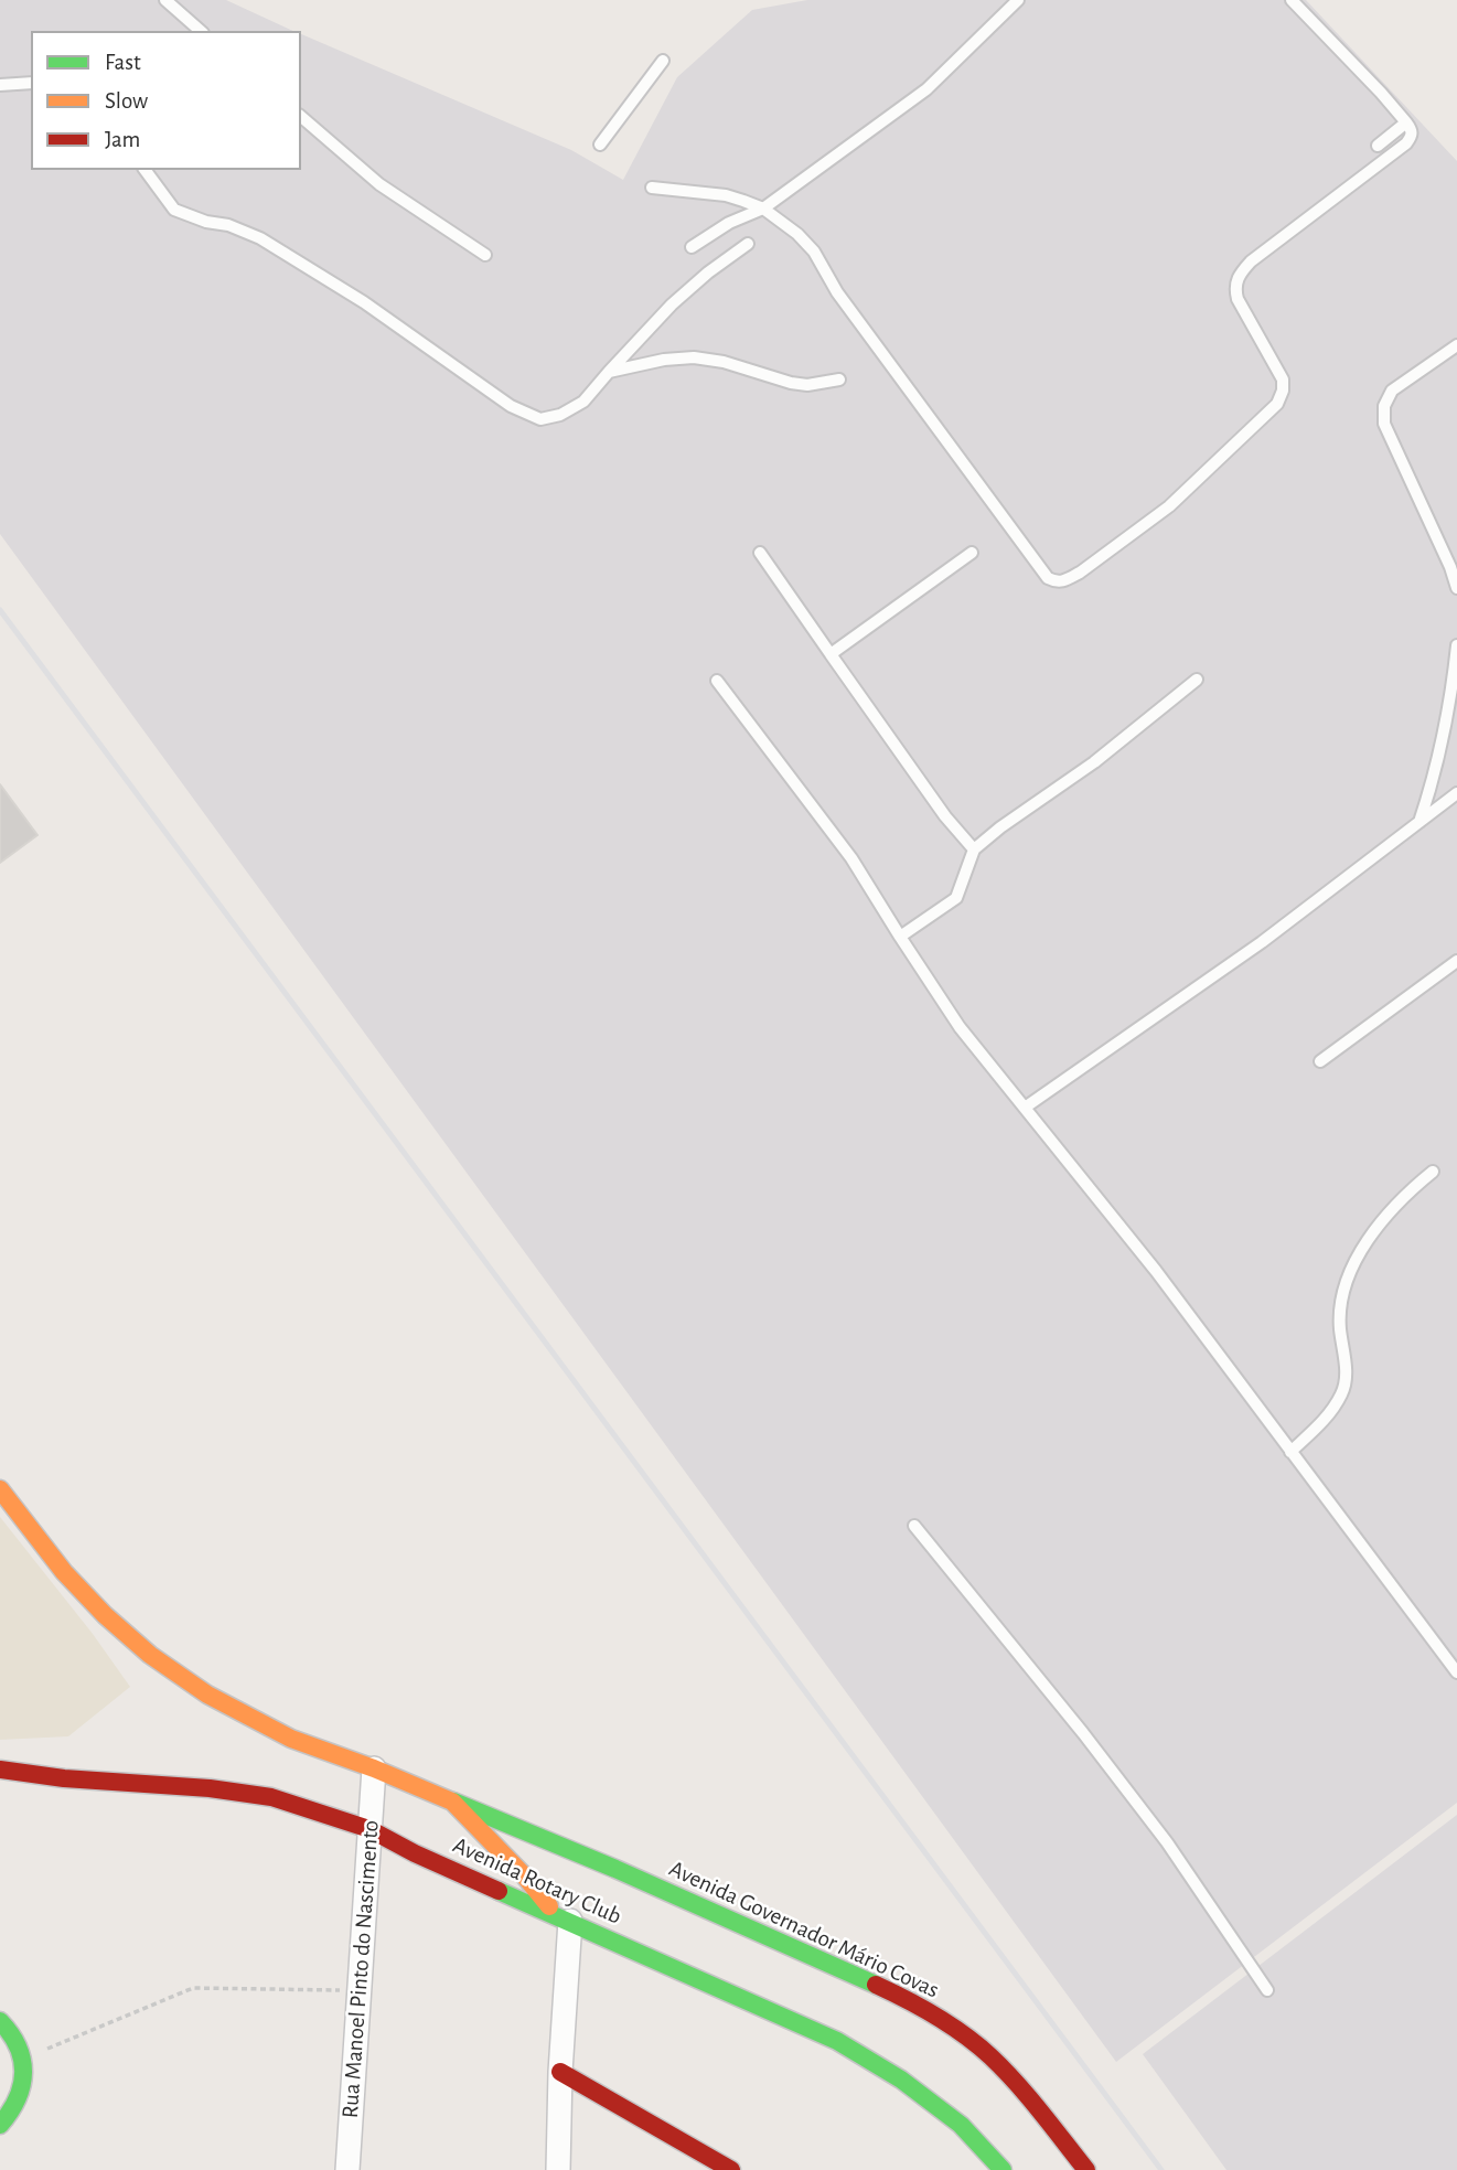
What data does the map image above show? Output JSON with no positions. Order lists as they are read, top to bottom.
{
  "streets": {
    "main road": ["Avenida Rotary Club", "Avenida Governador Mário Covas"],
    "street": ["Rua Manoel Pinto do Nascimento"]
  },
  "crossings": [
    ["Avenida Rotary Club", "Rua Manoel Pinto do Nascimento"],
    ["Avenida Governador Mário Covas", "Rua Manoel Pinto do Nascimento"]
  ],
  "legend": ["Fast", "Slow", "Jam"]
}
